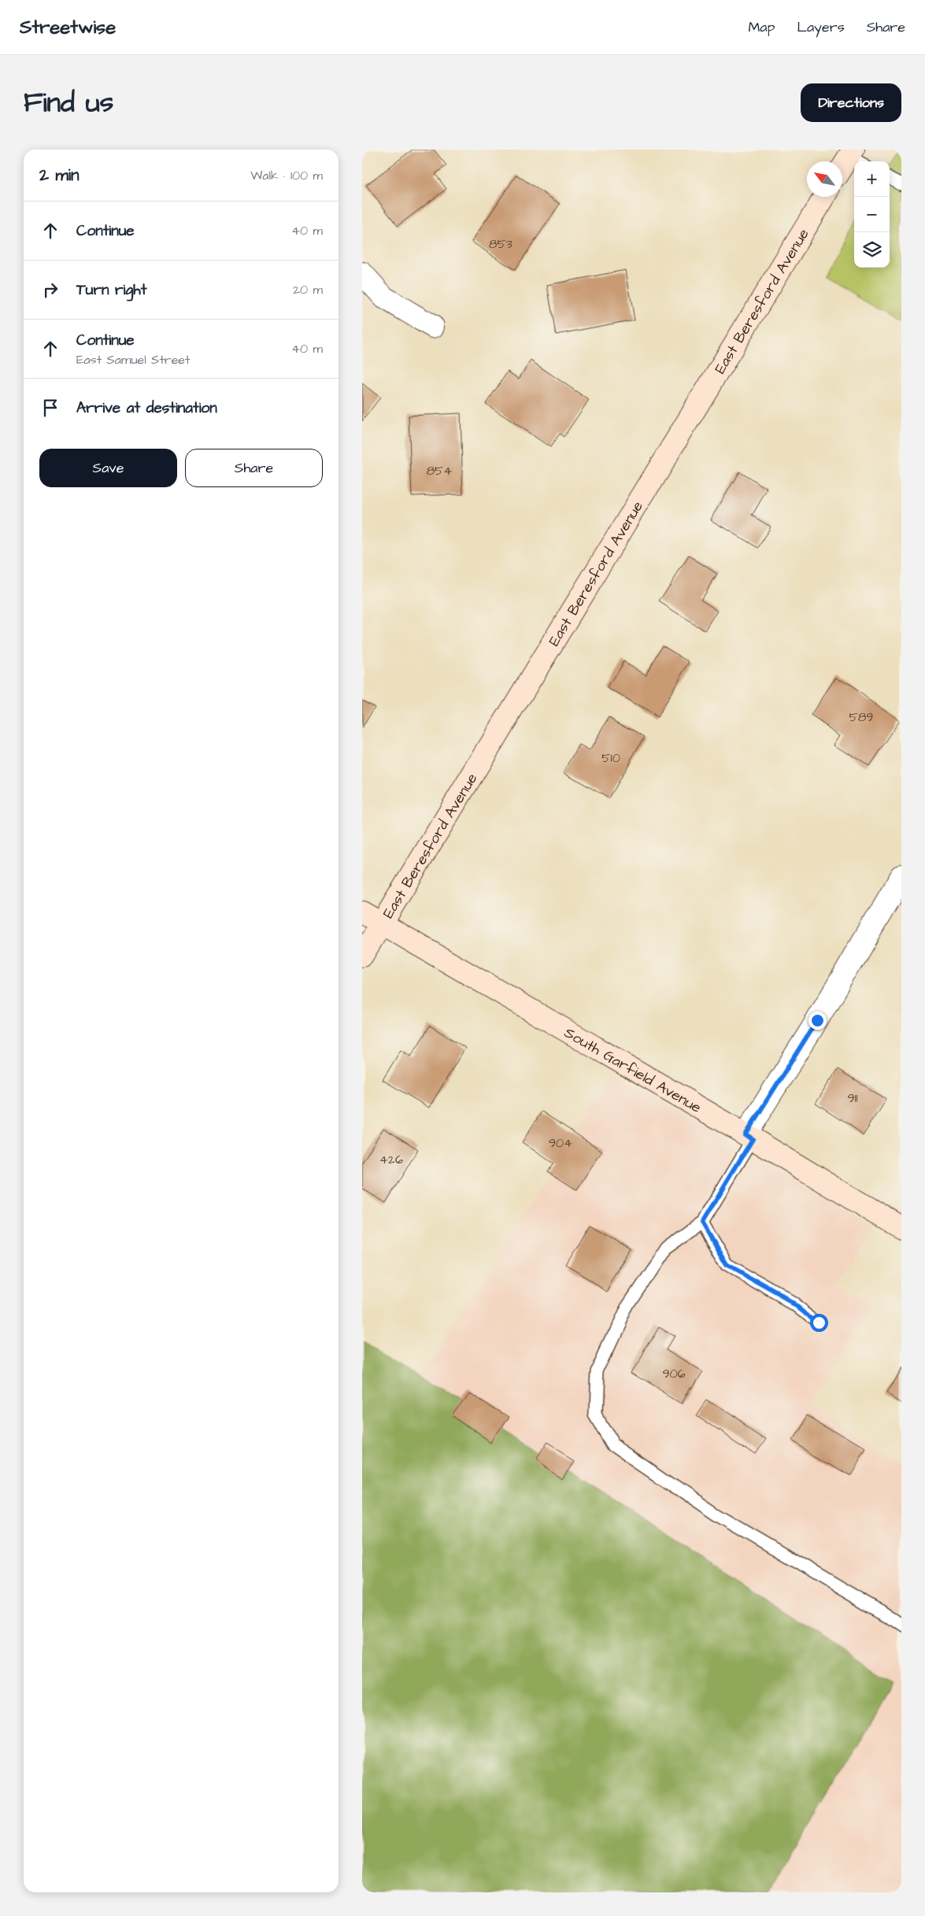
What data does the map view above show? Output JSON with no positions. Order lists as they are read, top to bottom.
{
  "streets": {
    "street": ["East Beresford Avenue", "South Garfield Avenue"]
  },
  "crossings": [
    ["East Beresford Avenue", "South Garfield Avenue"]
  ],
  "house_numbers": [
    "853",
    "854",
    "589",
    "510",
    "911",
    "904",
    "426",
    "906"
  ],
  "north": "top left",
  "page": {
    "header": "Streetwise",
    "nav": ["Map", "Layers", "Share"],
    "title": "Find us",
    "buttons": [
      "Directions",
      ["Save", "Share"]
    ],
    "heading": ["2 min", "Walk · 100 m"],
    "map_buttons": ["+", "−"],
    "list": [
      ["Continue", "40 m"],
      ["Turn right", "20 m"],
      ["Continue", "East Samuel Street", "40 m"],
      "Arrive at destination"
    ]
  }
}
